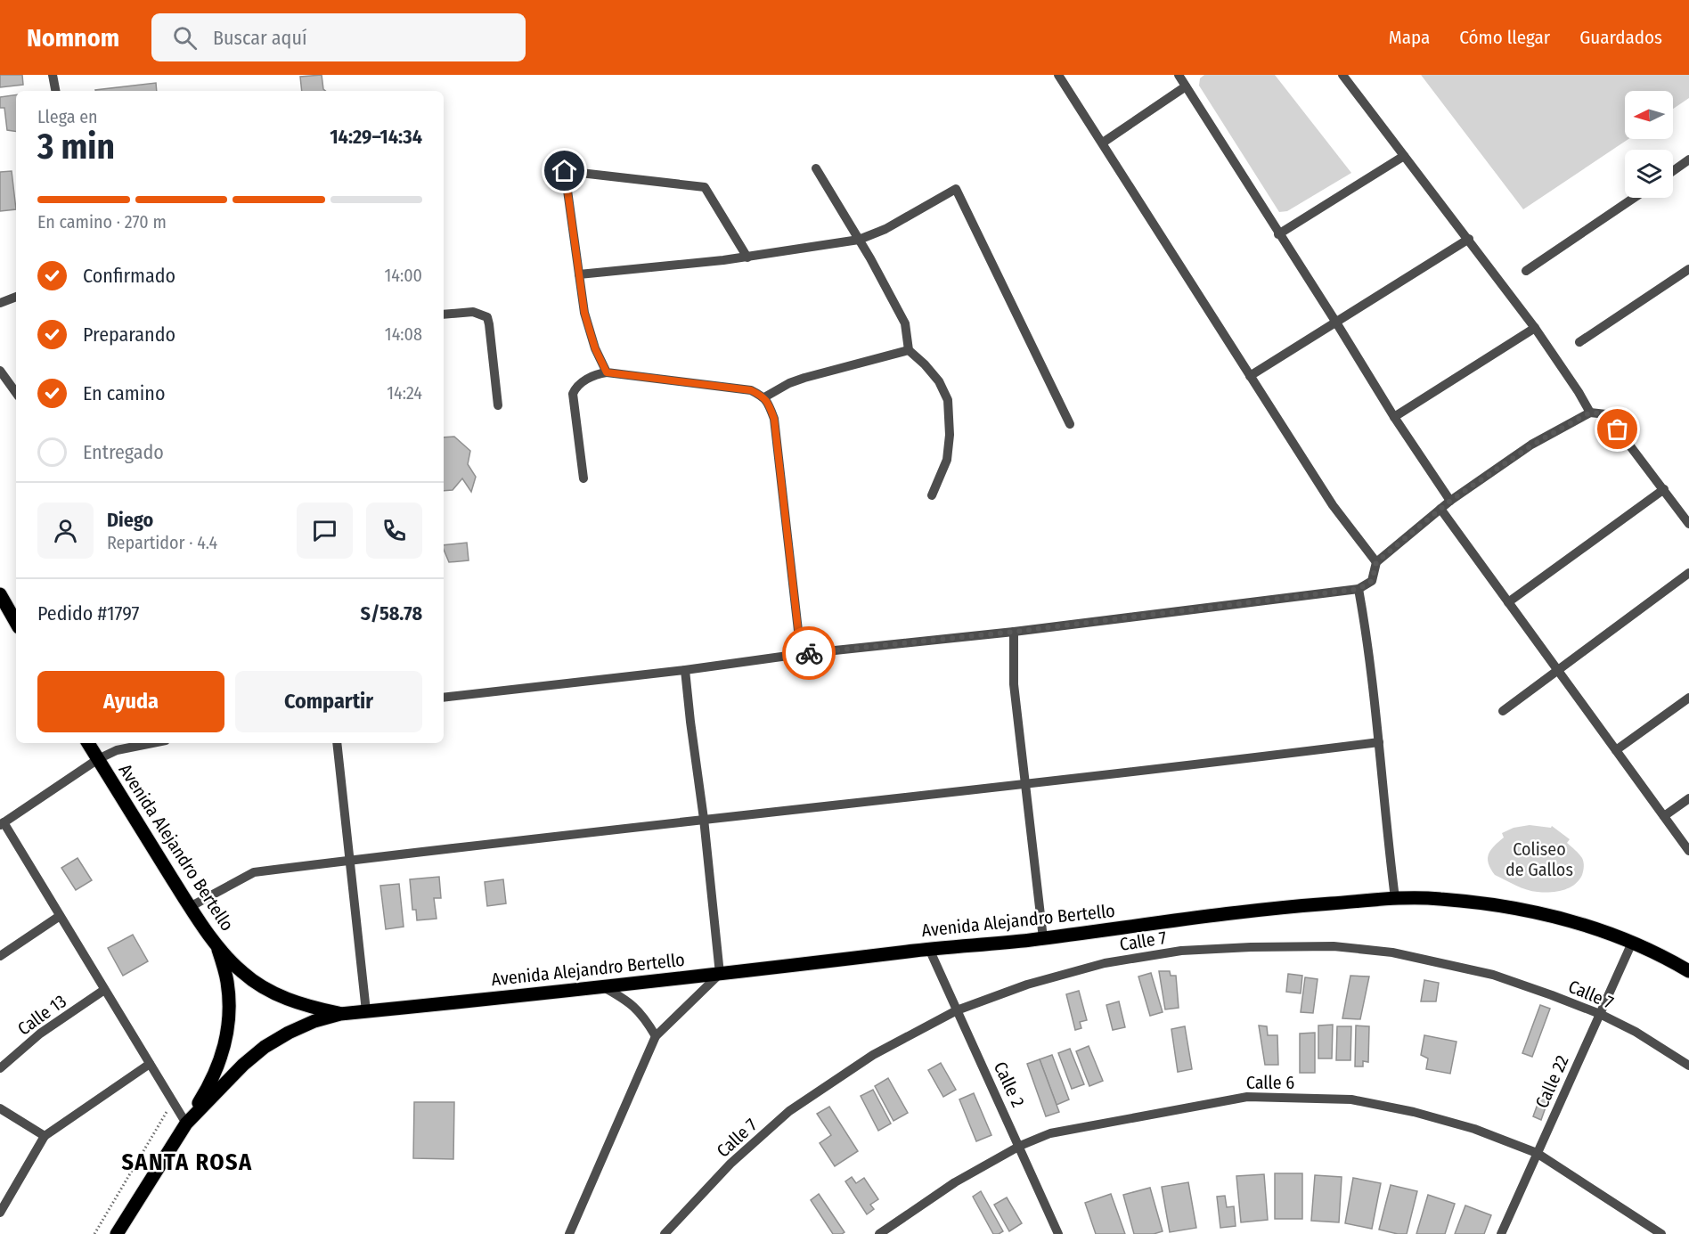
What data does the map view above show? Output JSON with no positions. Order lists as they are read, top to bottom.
{
  "streets": {
    "main road": ["Avenida Alejandro Bertello"],
    "street": [
      "Calle 7",
      "Calle 13",
      "Calle 22",
      "Calle 6",
      "Calle 2"
    ]
  },
  "crossings": [
    ["Avenida Alejandro Bertello", "Calle 22"],
    ["Avenida Alejandro Bertello", "Calle 2"],
    ["Calle 7", "Calle 22"],
    ["Calle 7", "Calle 2"],
    ["Calle 22", "Calle 6"],
    ["Calle 6", "Calle 2"]
  ],
  "districts": ["SANTA ROSA"],
  "parks": ["Coliseo de Gallos"],
  "north": "left",
  "page": {
    "header": "Nomnom",
    "search": "Buscar aquí",
    "nav": ["Mapa", "Cómo llegar", "Guardados"],
    "heading": ["3 min", "Llega en", "14:29–14:34"],
    "panel": [
      "Diego",
      "Repartidor · 4.4",
      "Pedido #1797",
      "S/58.78"
    ],
    "bar": "En camino · 270 m",
    "list": [
      ["Confirmado", "14:00"],
      ["Preparando", "14:08"],
      ["En camino", "14:24"],
      "Entregado"
    ],
    "buttons": ["Ayuda", "Compartir"]
  }
}
